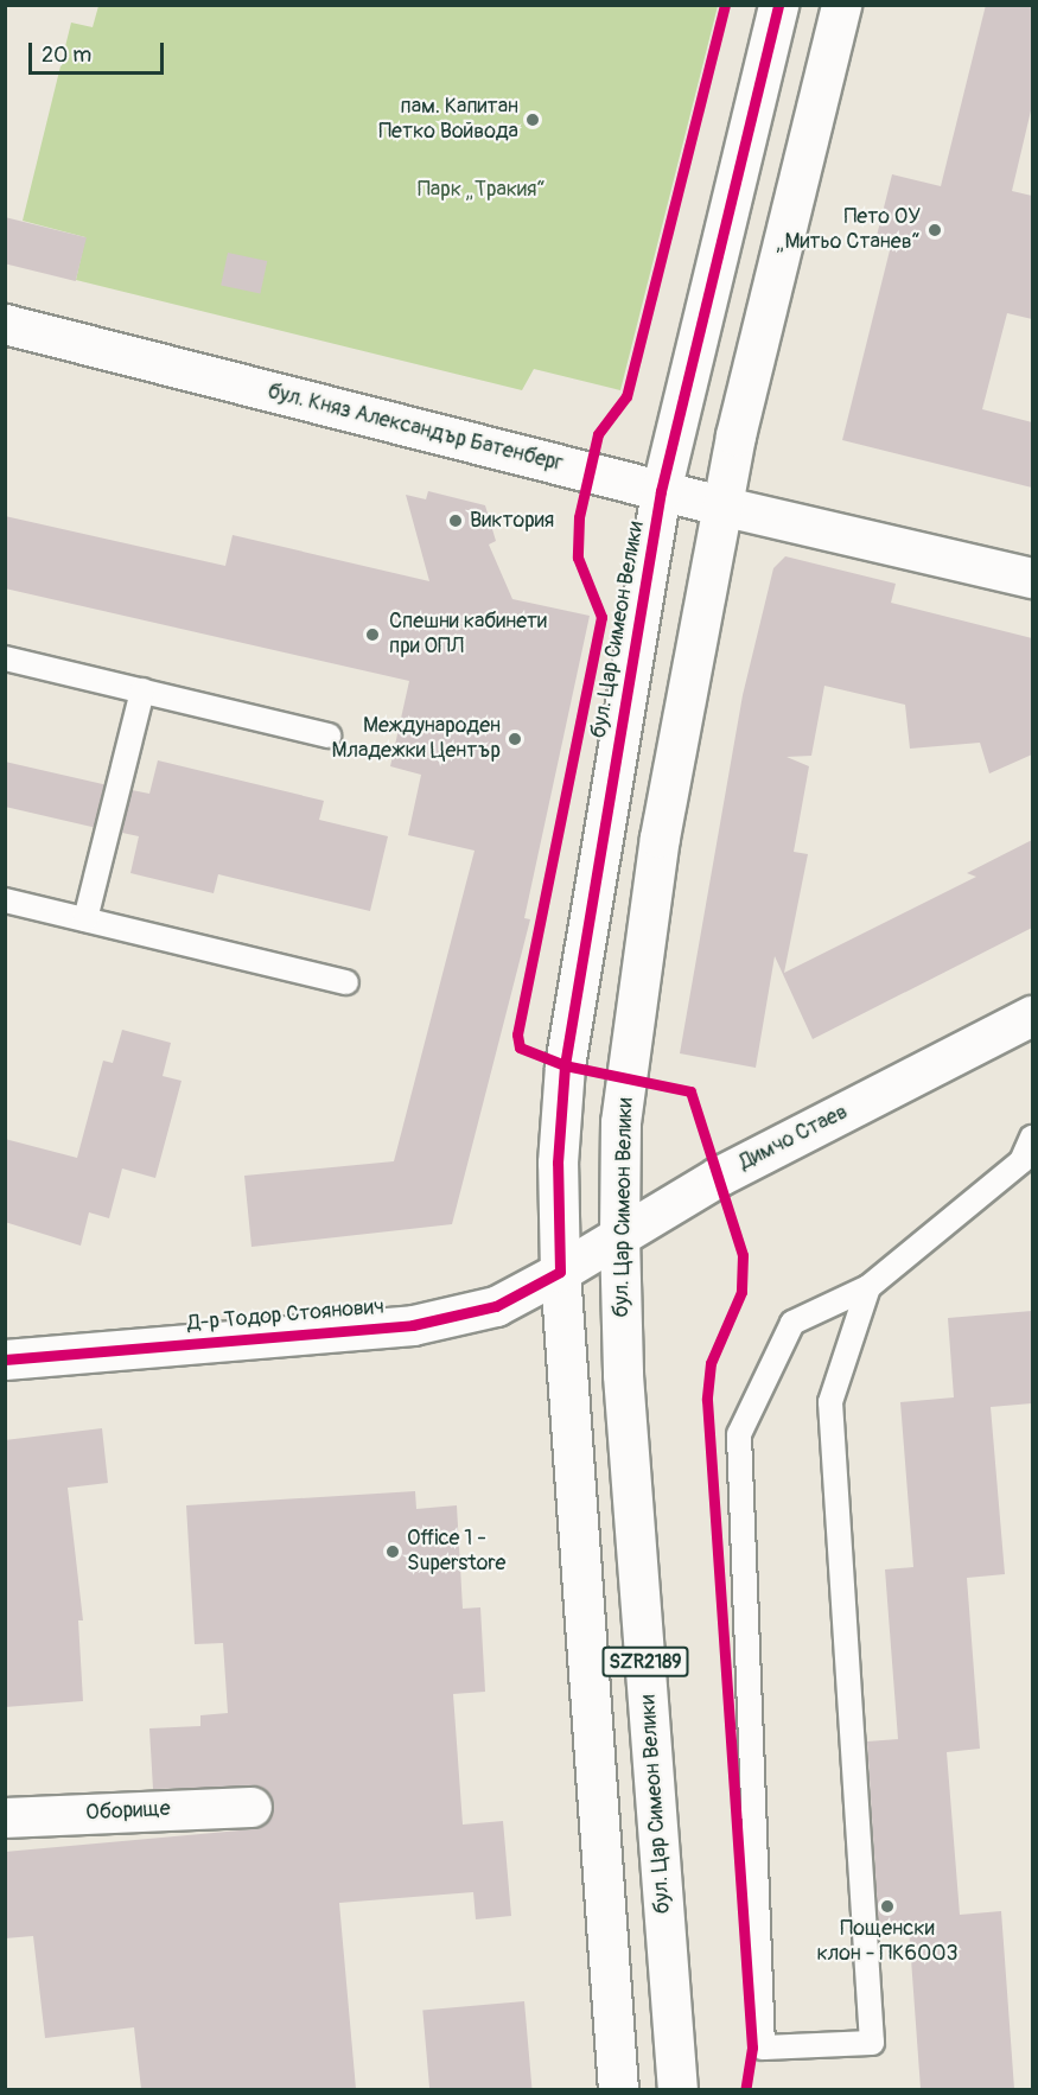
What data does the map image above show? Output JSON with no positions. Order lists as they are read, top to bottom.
{
  "streets": {
    "street": [
      "бул. Княз Александър Батенберг",
      "бул. Цар Симеон Велики",
      "Димчо Стаев",
      "Д-р Тодор Стоянович",
      "SZR2189",
      "Оборище"
    ]
  },
  "crossings": [
    ["бул. Княз Александър Батенберг", "бул. Цар Симеон Велики"],
    ["бул. Цар Симеон Велики", "Димчо Стаев"],
    ["бул. Цар Симеон Велики", "Д-р Тодор Стоянович"],
    ["Димчо Стаев", "Д-р Тодор Стоянович"]
  ],
  "parks": ["Парк „Тракия“"],
  "places": [
    "пам. Капитан Петко Войвода",
    "Пето ОУ „Митьо Станев“",
    "Виктория",
    "Спешни кабинети при ОПЛ",
    "Международен Младежки Център",
    "Office 1 - Superstore",
    "Пощенски клон - ПК6003"
  ],
  "scale_bar": "20 m"
}
